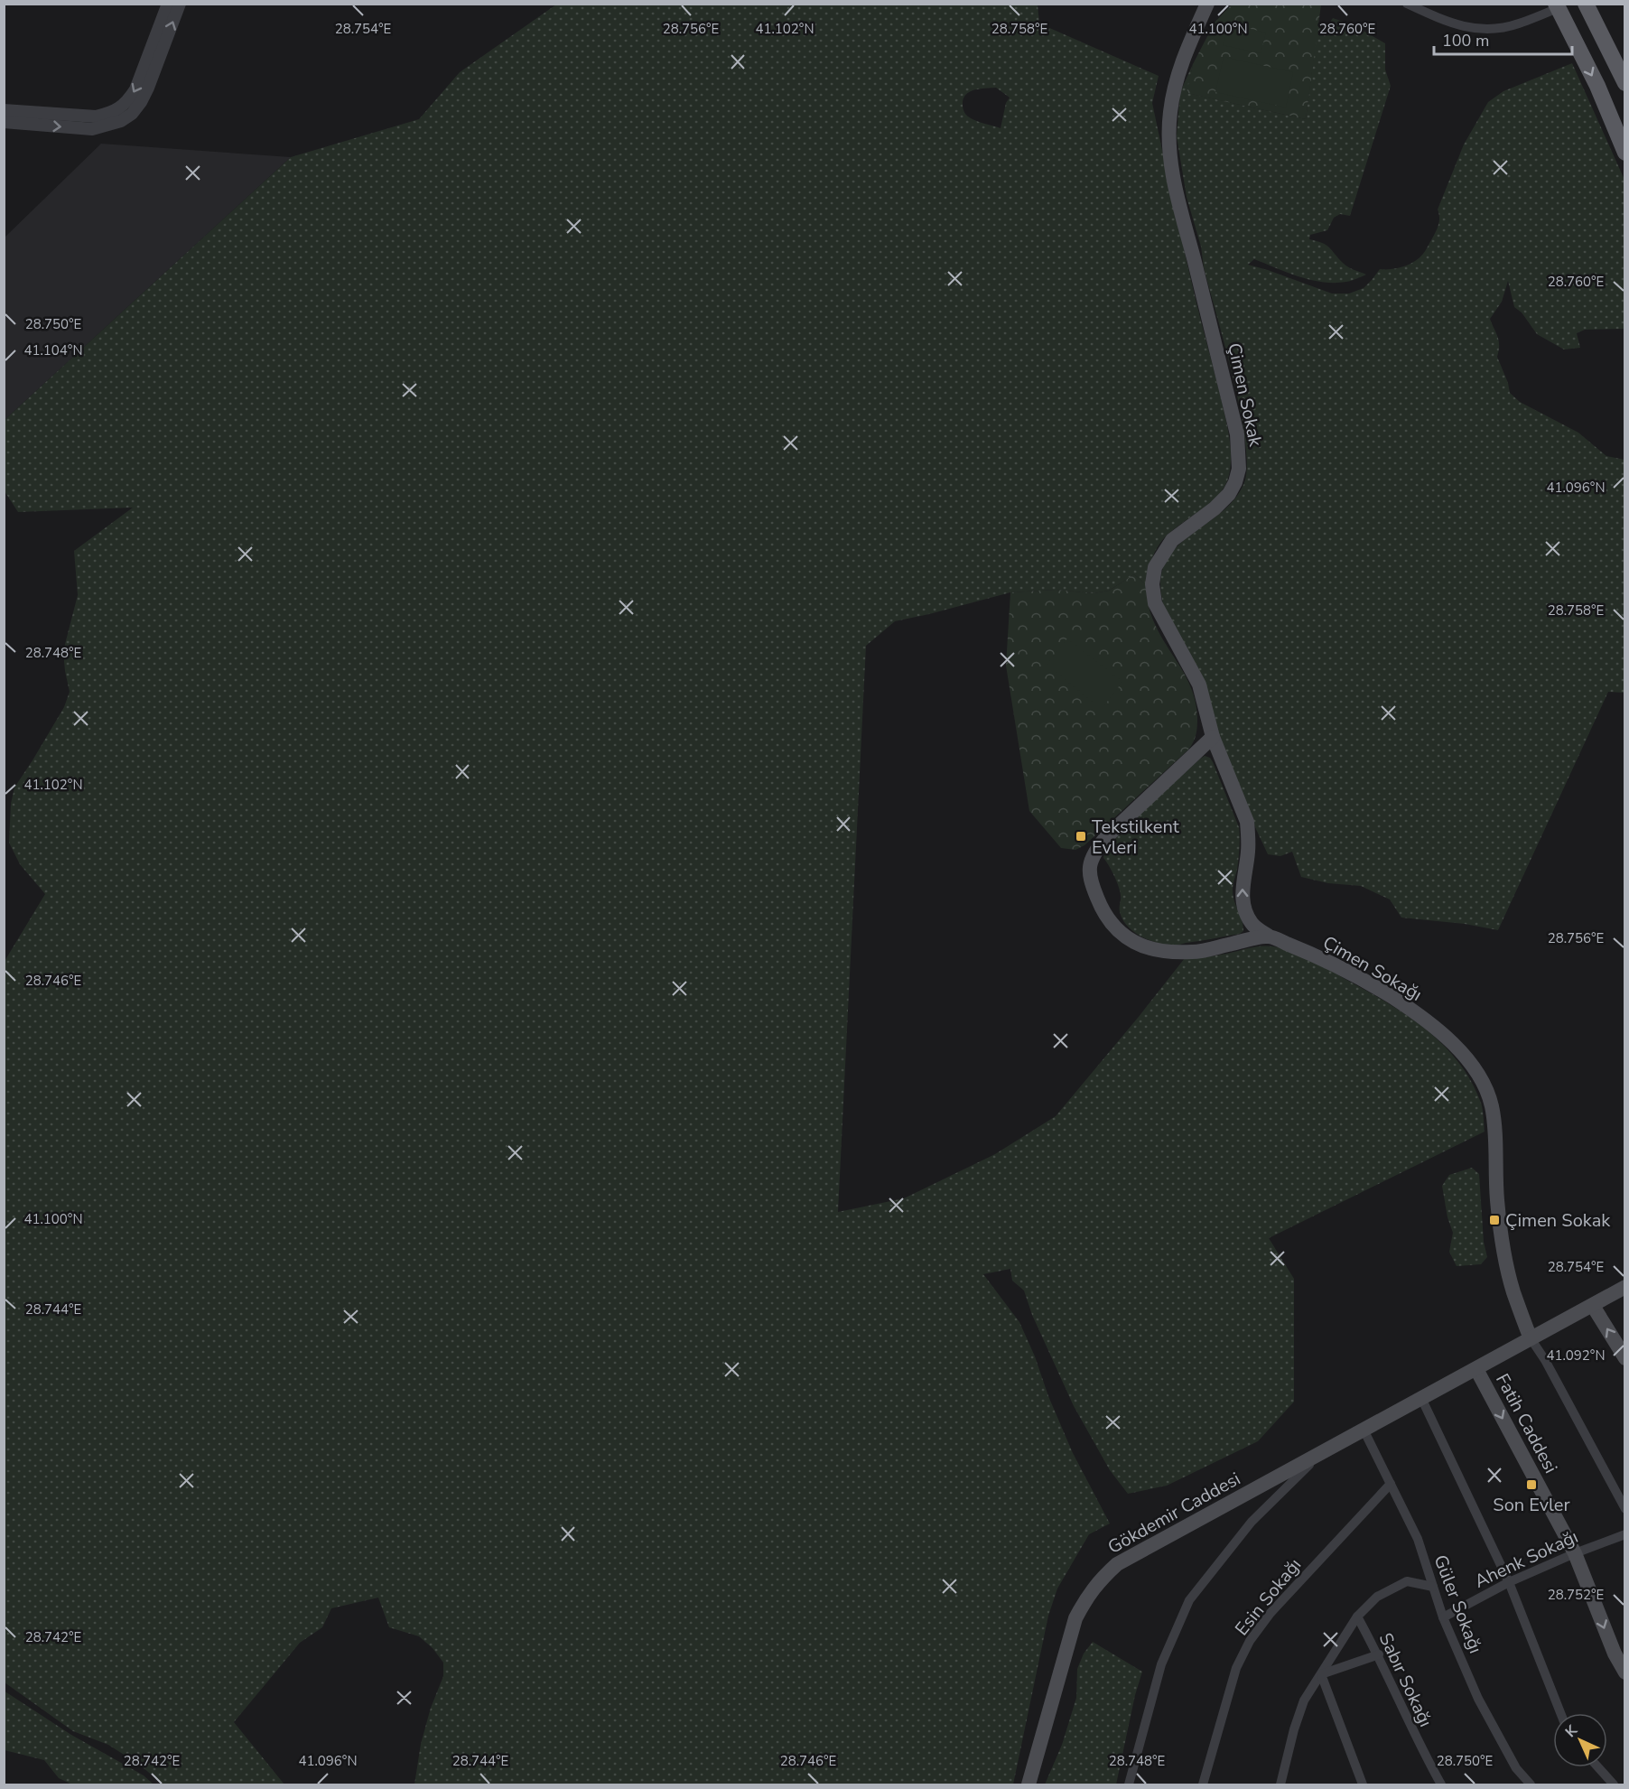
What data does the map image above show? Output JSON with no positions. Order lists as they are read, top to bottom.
{
  "streets": {
    "main road": [
      "Çimen Sokak",
      "Çimen Sokağı",
      "Fatih Caddesi",
      "Gökdemir Caddesi"
    ],
    "street": [
      "Ahenk Sokağı",
      "Esin Sokağı",
      "Güler Sokağı",
      "Sabır Sokağı"
    ]
  },
  "crossings": [
    ["Çimen Sokak", "Çimen Sokağı"],
    ["Çimen Sokağı", "Gökdemir Caddesi"],
    ["Fatih Caddesi", "Gökdemir Caddesi"],
    ["Fatih Caddesi", "Ahenk Sokağı"],
    ["Gökdemir Caddesi", "Güler Sokağı"],
    ["Ahenk Sokağı", "Güler Sokağı"],
    ["Esin Sokağı", "Güler Sokağı"]
  ],
  "one_way": ["Fatih Caddesi"],
  "places": {
    "transit": ["Tekstilkent Evleri", "Çimen Sokak", "Son Evler"]
  },
  "scale_bar": "100 m",
  "north": "top left",
  "coordinates": [
    "28.754°E",
    "28.756°E",
    "41.102°N",
    "28.758°E",
    "41.100°N",
    "28.760°E",
    "28.750°E",
    "41.104°N",
    "41.096°N",
    "28.748°E",
    "28.746°E",
    "28.744°E",
    "41.092°N",
    "28.752°E",
    "28.742°E"
  ]
}
